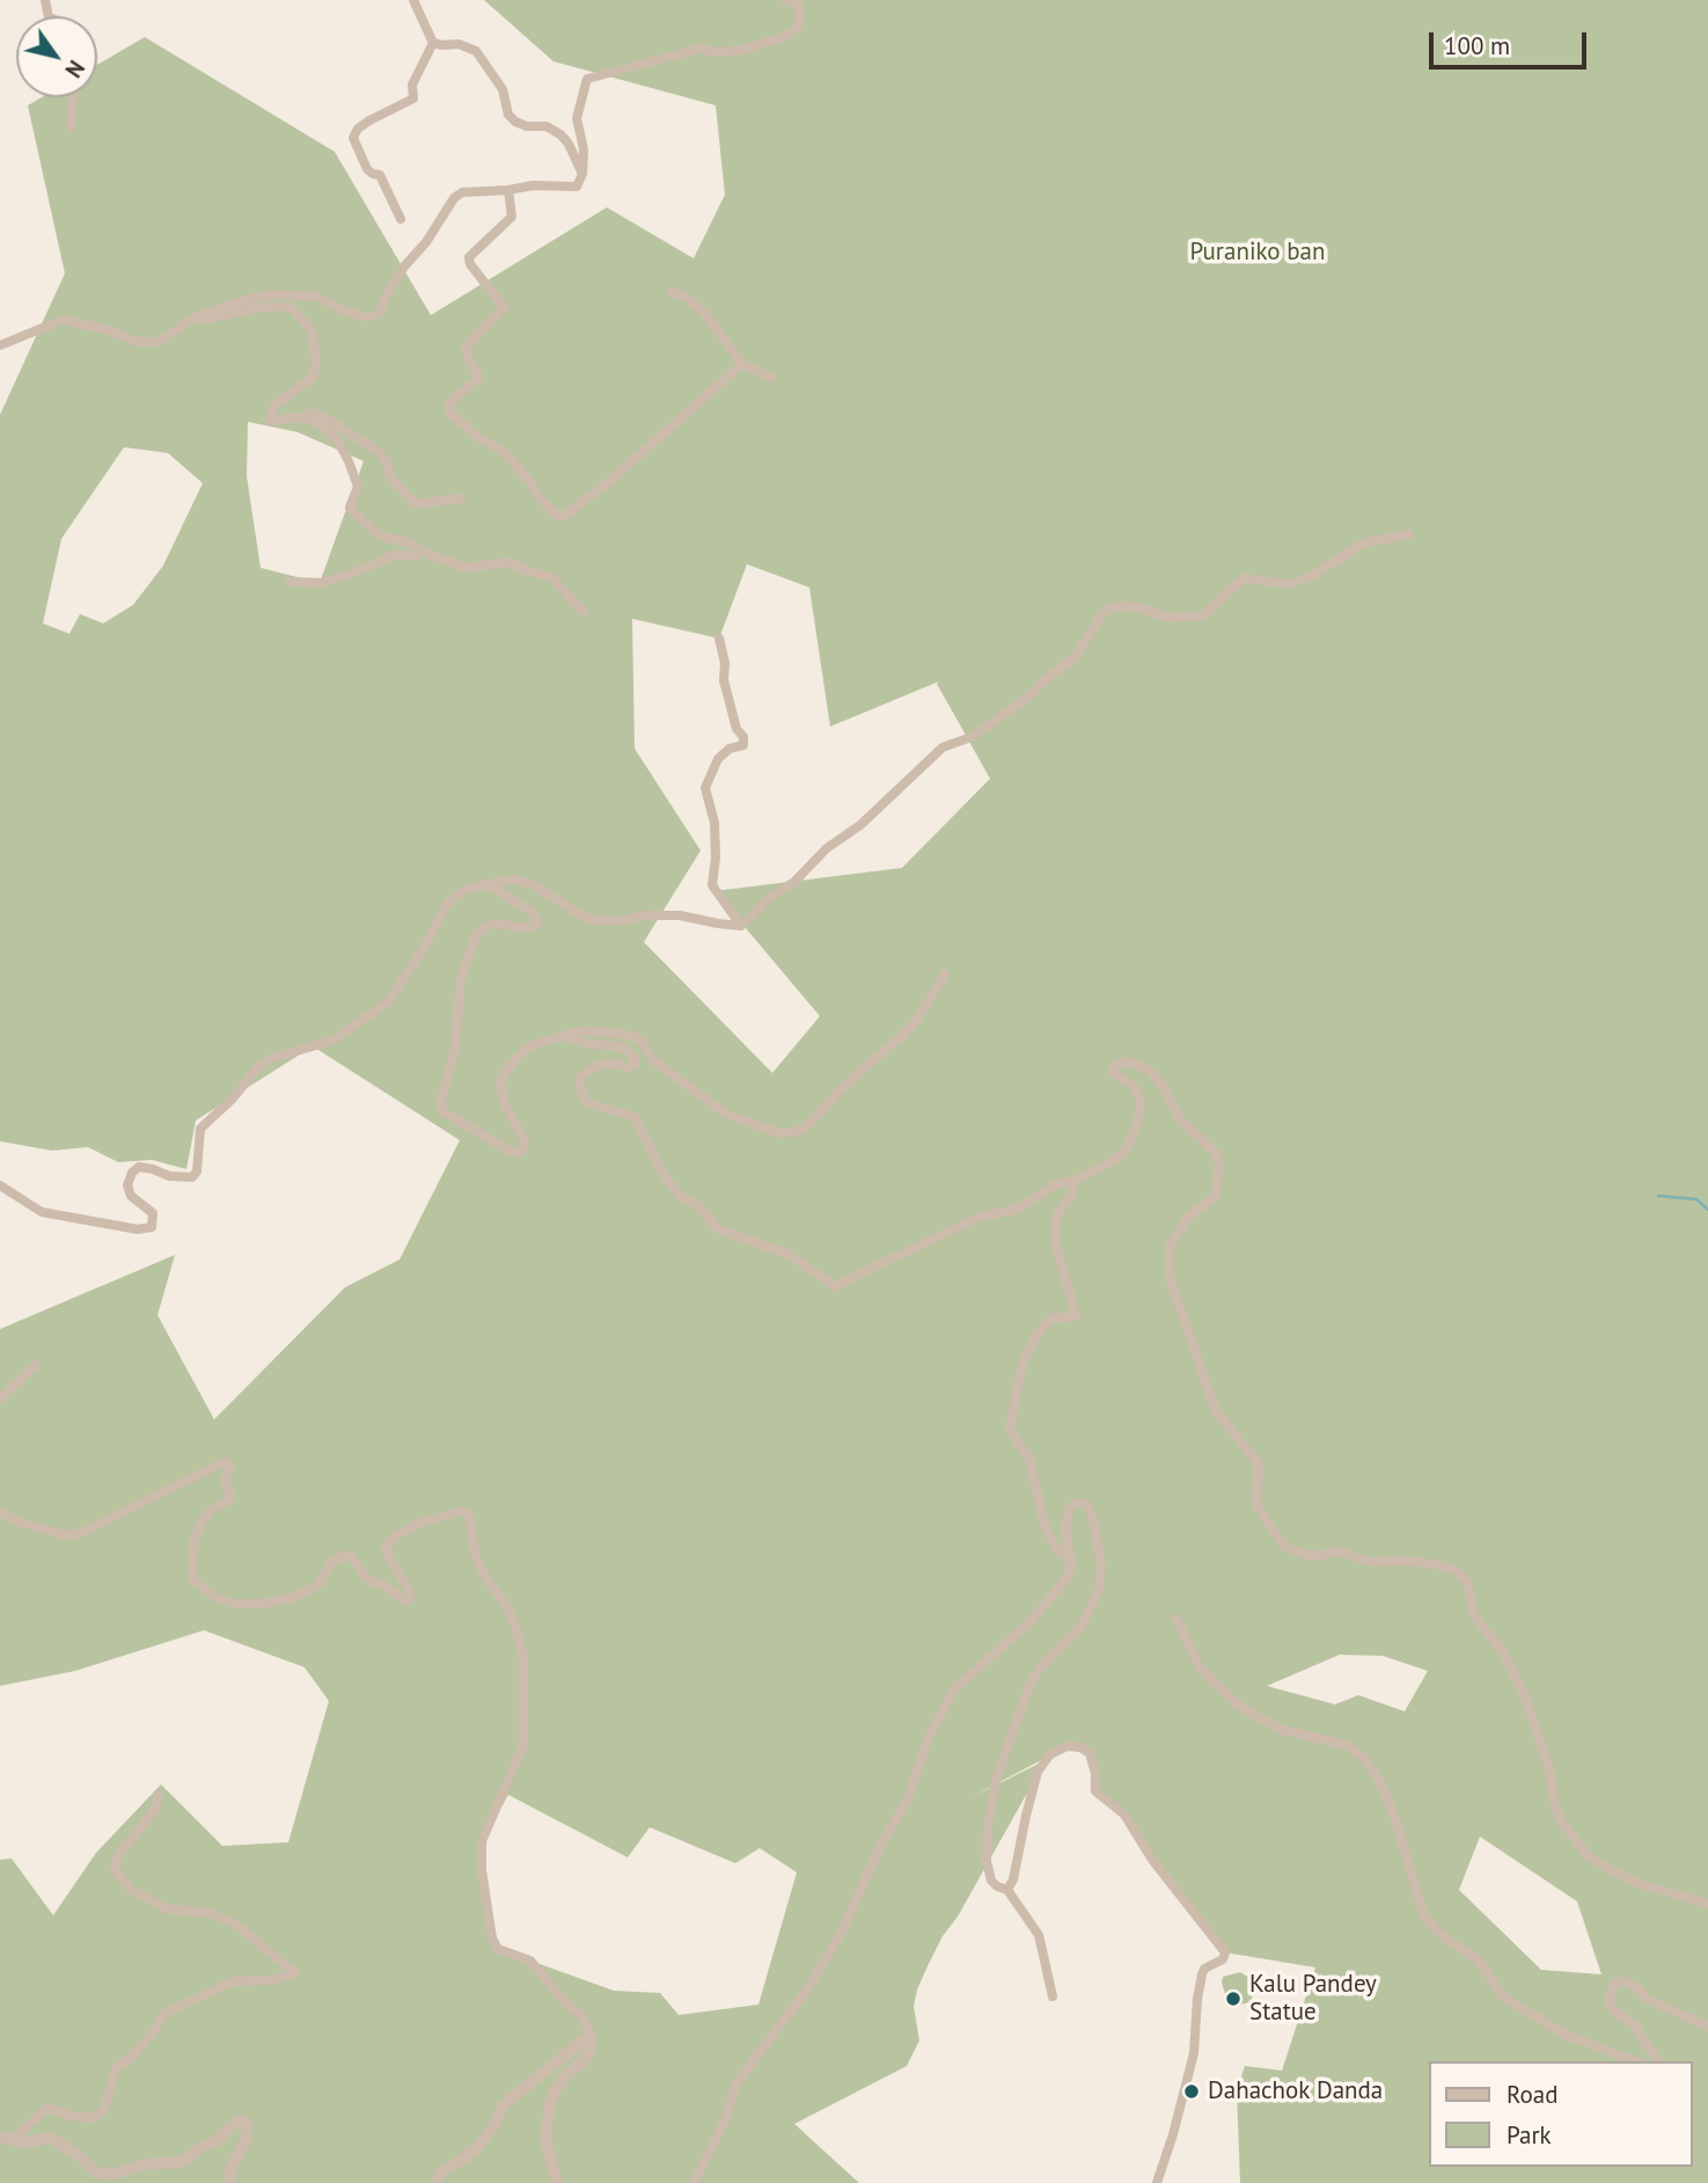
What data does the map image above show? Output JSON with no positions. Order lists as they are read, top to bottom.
{
  "parks": ["Puraniko ban"],
  "places": ["Kalu Pandey Statue", "Dahachok Danda"],
  "legend": ["Road", "Park"],
  "scale_bar": "100 m",
  "north": "bottom right"
}
